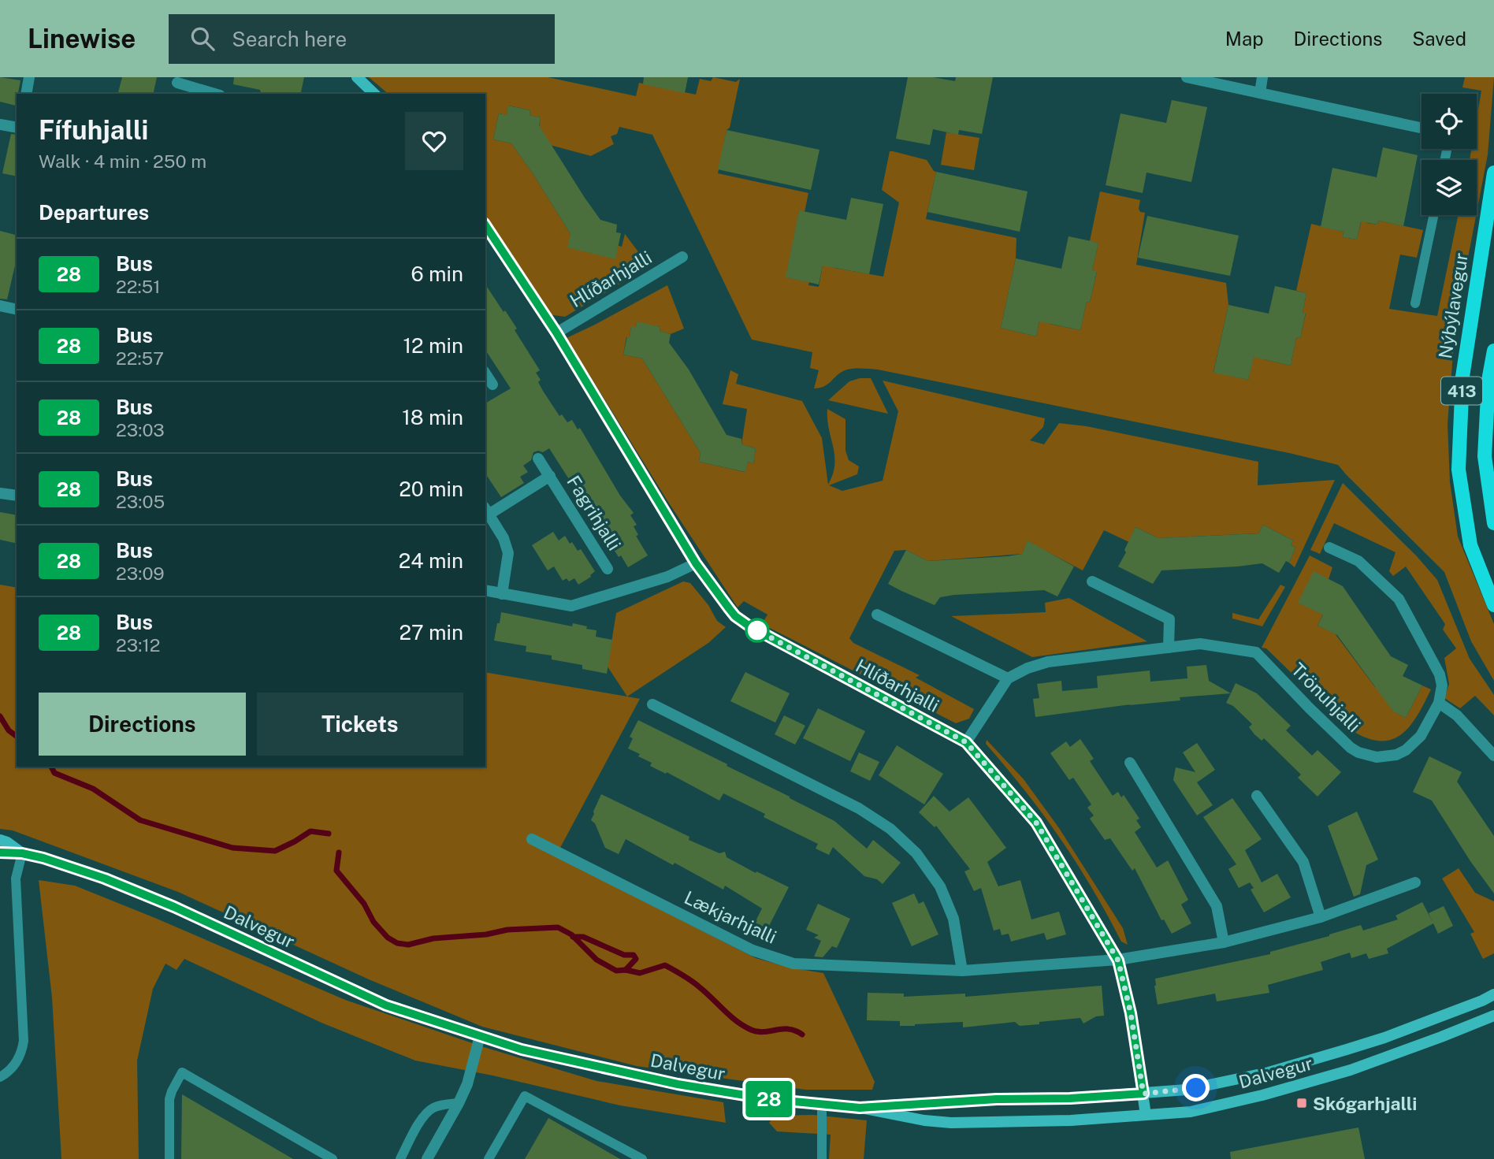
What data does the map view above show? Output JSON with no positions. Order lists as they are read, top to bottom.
{
  "streets": {
    "main road": ["Nýbýlavegur", "413"],
    "street": [
      "Hlíðarhjalli",
      "Fagrihjalli",
      "Trönuhjalli",
      "Lækjarhjalli",
      "Dalvegur"
    ]
  },
  "crossings": [
    ["Hlíðarhjalli", "Lækjarhjalli"],
    ["Hlíðarhjalli", "Dalvegur"]
  ],
  "places": {
    "transit": ["Skógarhjalli"]
  },
  "lines": ["bus line 28"],
  "page": {
    "header": "Linewise",
    "search": "Search here",
    "nav": ["Map", "Directions", "Saved"],
    "on_map": "28",
    "heading": [
      ["Fífuhjalli", "Walk · 4 min · 250 m"],
      "Departures"
    ],
    "list": [
      {
        "mark": "28",
        "name": "Bus",
        "note": "22:51",
        "value": "6 min"
      },
      {
        "mark": "28",
        "name": "Bus",
        "note": "22:57",
        "value": "12 min"
      },
      {
        "mark": "28",
        "name": "Bus",
        "note": "23:03",
        "value": "18 min"
      },
      {
        "mark": "28",
        "name": "Bus",
        "note": "23:05",
        "value": "20 min"
      },
      {
        "mark": "28",
        "name": "Bus",
        "note": "23:09",
        "value": "24 min"
      },
      {
        "mark": "28",
        "name": "Bus",
        "note": "23:12",
        "value": "27 min"
      }
    ],
    "buttons": ["Directions", "Tickets"]
  }
}
